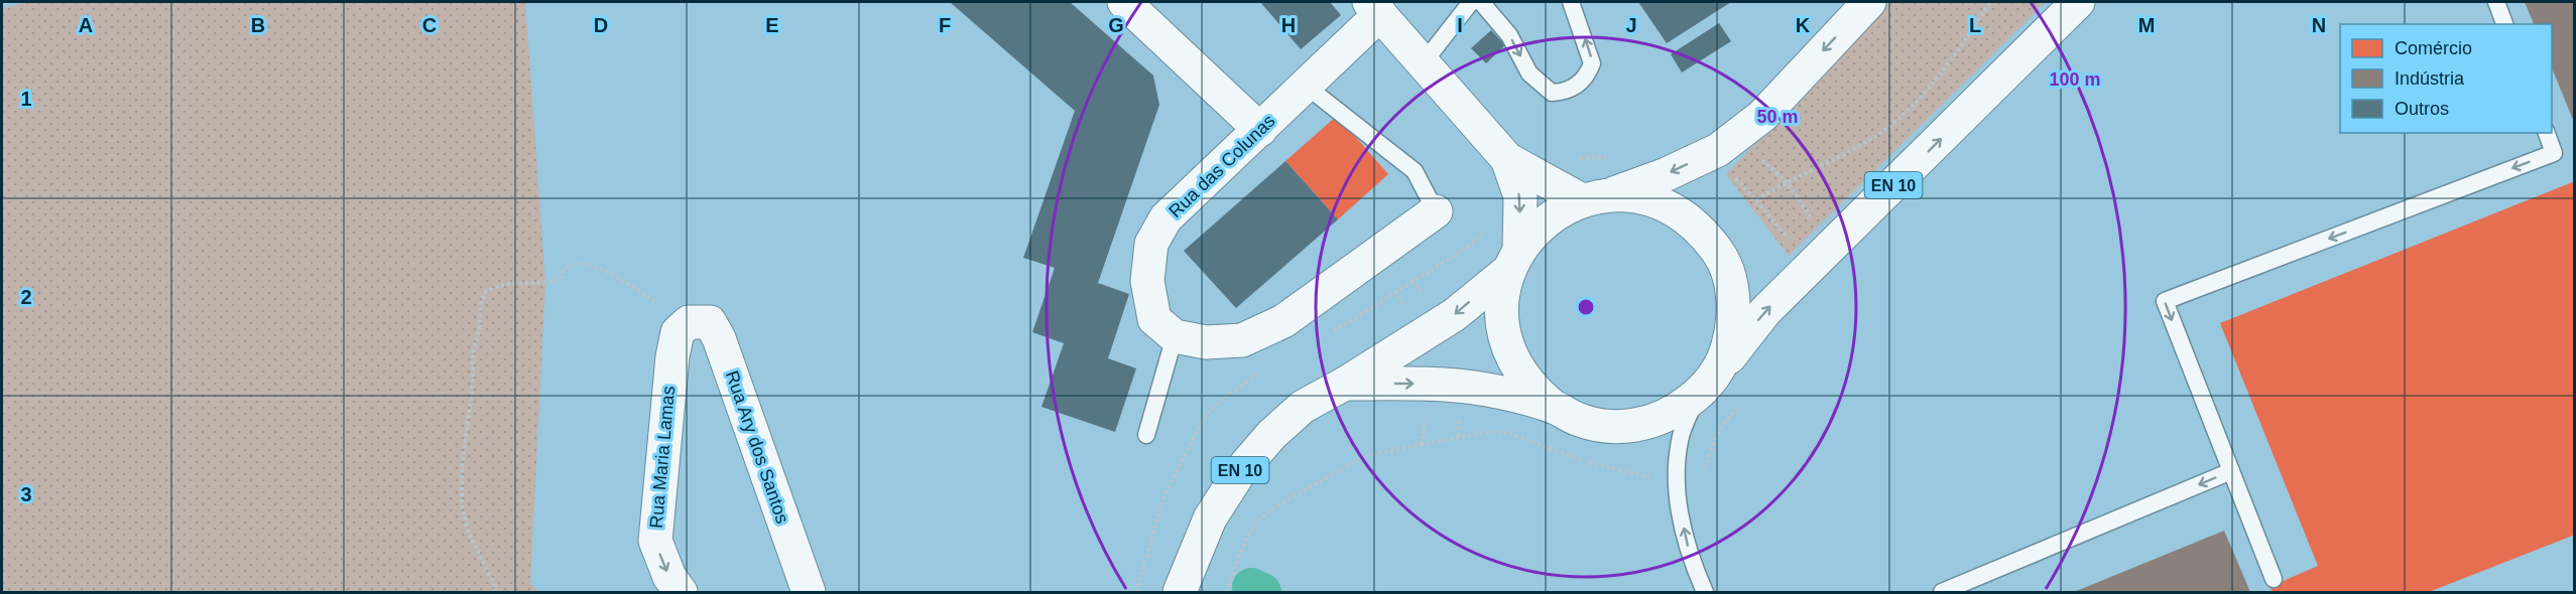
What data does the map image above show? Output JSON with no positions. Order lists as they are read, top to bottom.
{
  "streets": {
    "main road": [
      "Rua das Colunas",
      "EN 10",
      "Rua Ary dos Santos",
      "Rua Maria Lamas"
    ]
  },
  "crossings": [
    ["Rua Ary dos Santos", "Rua Maria Lamas"]
  ],
  "one_way": ["Rua Maria Lamas"],
  "legend": ["Comércio", "Indústria", "Outros"],
  "grid": {
    "columns": [
      "A",
      "B",
      "C",
      "D",
      "E",
      "F",
      "G",
      "H",
      "I",
      "J",
      "K",
      "L",
      "M",
      "N"
    ],
    "rows": ["1", "2", "3"]
  },
  "rings": ["100 m", "50 m"]
}
